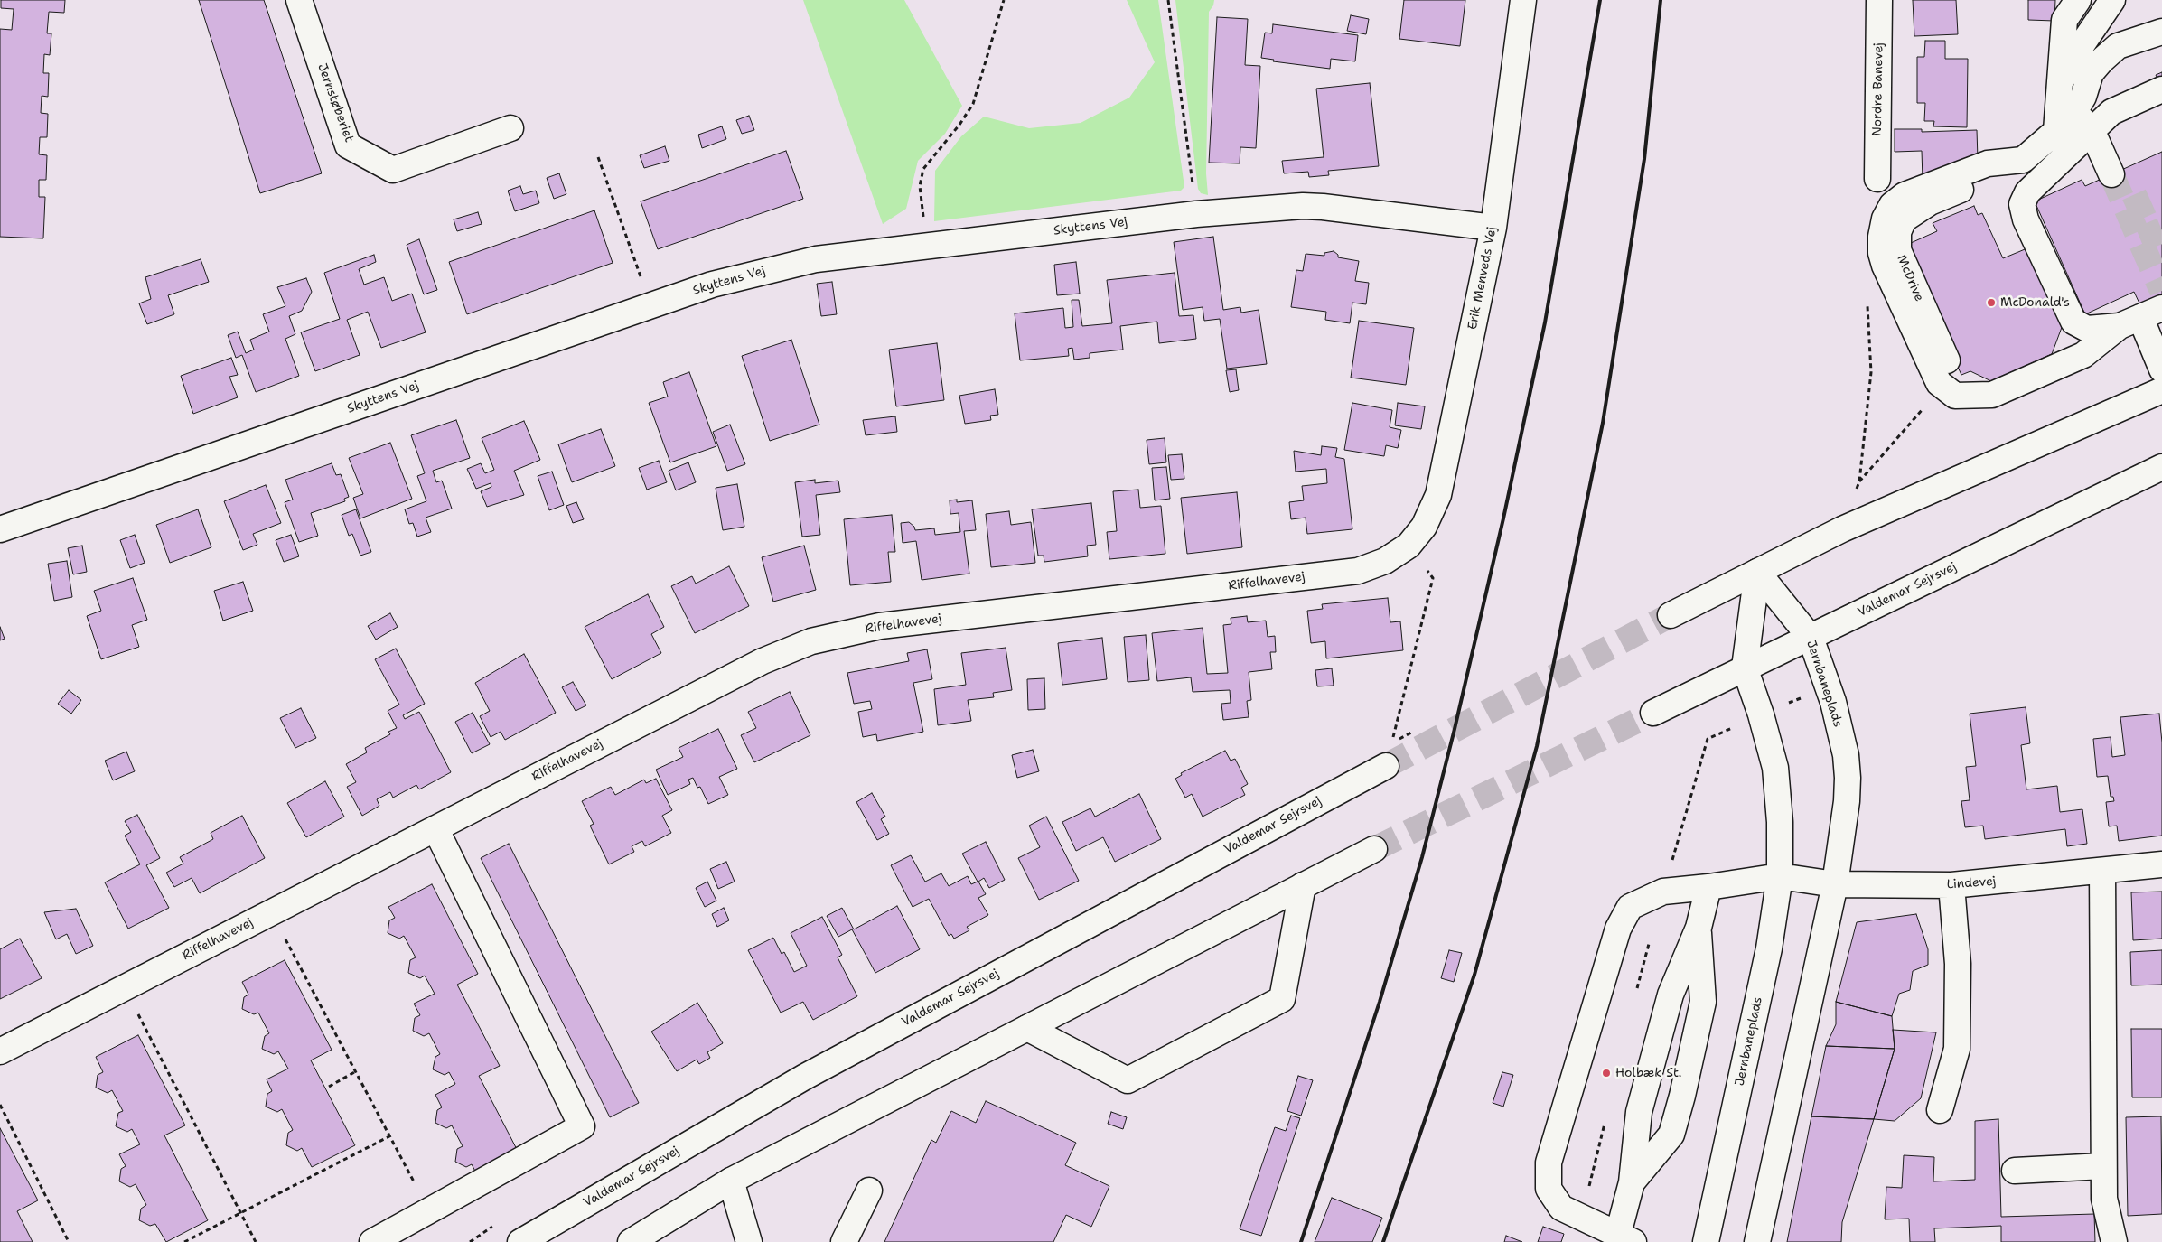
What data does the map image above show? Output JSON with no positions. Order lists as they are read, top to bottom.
{
  "streets": {
    "street": [
      "Nordre Banevej",
      "Jernstøberiet",
      "Skyttens Vej",
      "Erik Menveds Vej",
      "McDrive",
      "Riffelhavevej",
      "Valdemar Sejrsvej",
      "Jernbaneplads",
      "Lindevej"
    ]
  },
  "crossings": [
    ["Skyttens Vej", "Erik Menveds Vej"],
    ["Erik Menveds Vej", "Riffelhavevej"],
    ["Valdemar Sejrsvej", "Jernbaneplads"],
    ["Jernbaneplads", "Lindevej"]
  ],
  "places": ["McDonald's", "Holbæk St."]
}
